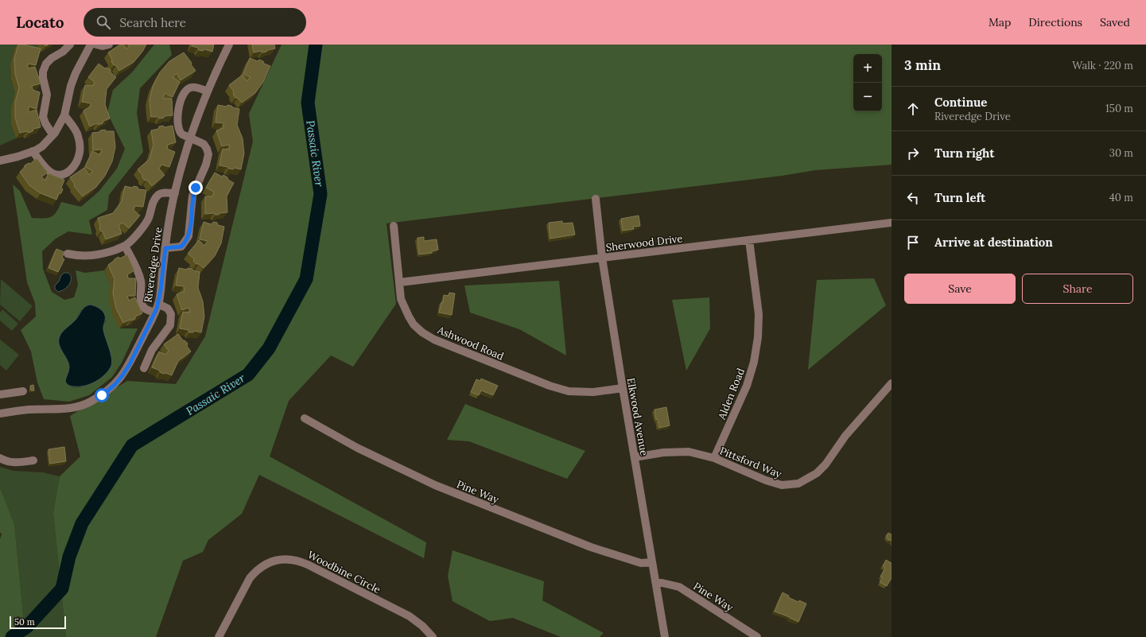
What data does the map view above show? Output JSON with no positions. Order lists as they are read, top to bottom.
{
  "streets": {
    "street": [
      "Sherwood Drive",
      "Riveredge Drive",
      "Ashwood Road",
      "Alden Road",
      "Elkwood Avenue",
      "Pittsford Way",
      "Pine Way",
      "Woodbine Circle"
    ]
  },
  "crossings": [
    ["Sherwood Drive", "Ashwood Road"],
    ["Sherwood Drive", "Alden Road"],
    ["Sherwood Drive", "Elkwood Avenue"],
    ["Ashwood Road", "Elkwood Avenue"],
    ["Alden Road", "Pittsford Way"],
    ["Elkwood Avenue", "Pittsford Way"],
    ["Elkwood Avenue", "Pine Way"]
  ],
  "water": ["Passaic River"],
  "scale_bar": "50 m",
  "page": {
    "header": "Locato",
    "search": "Search here",
    "nav": ["Map", "Directions", "Saved"],
    "heading": ["3 min", "Walk · 220 m"],
    "map_buttons": ["+", "−"],
    "list": [
      ["Continue", "Riveredge Drive", "150 m"],
      ["Turn right", "30 m"],
      ["Turn left", "40 m"],
      "Arrive at destination"
    ],
    "buttons": ["Save", "Share"],
    "scale": "50 m"
  }
}
